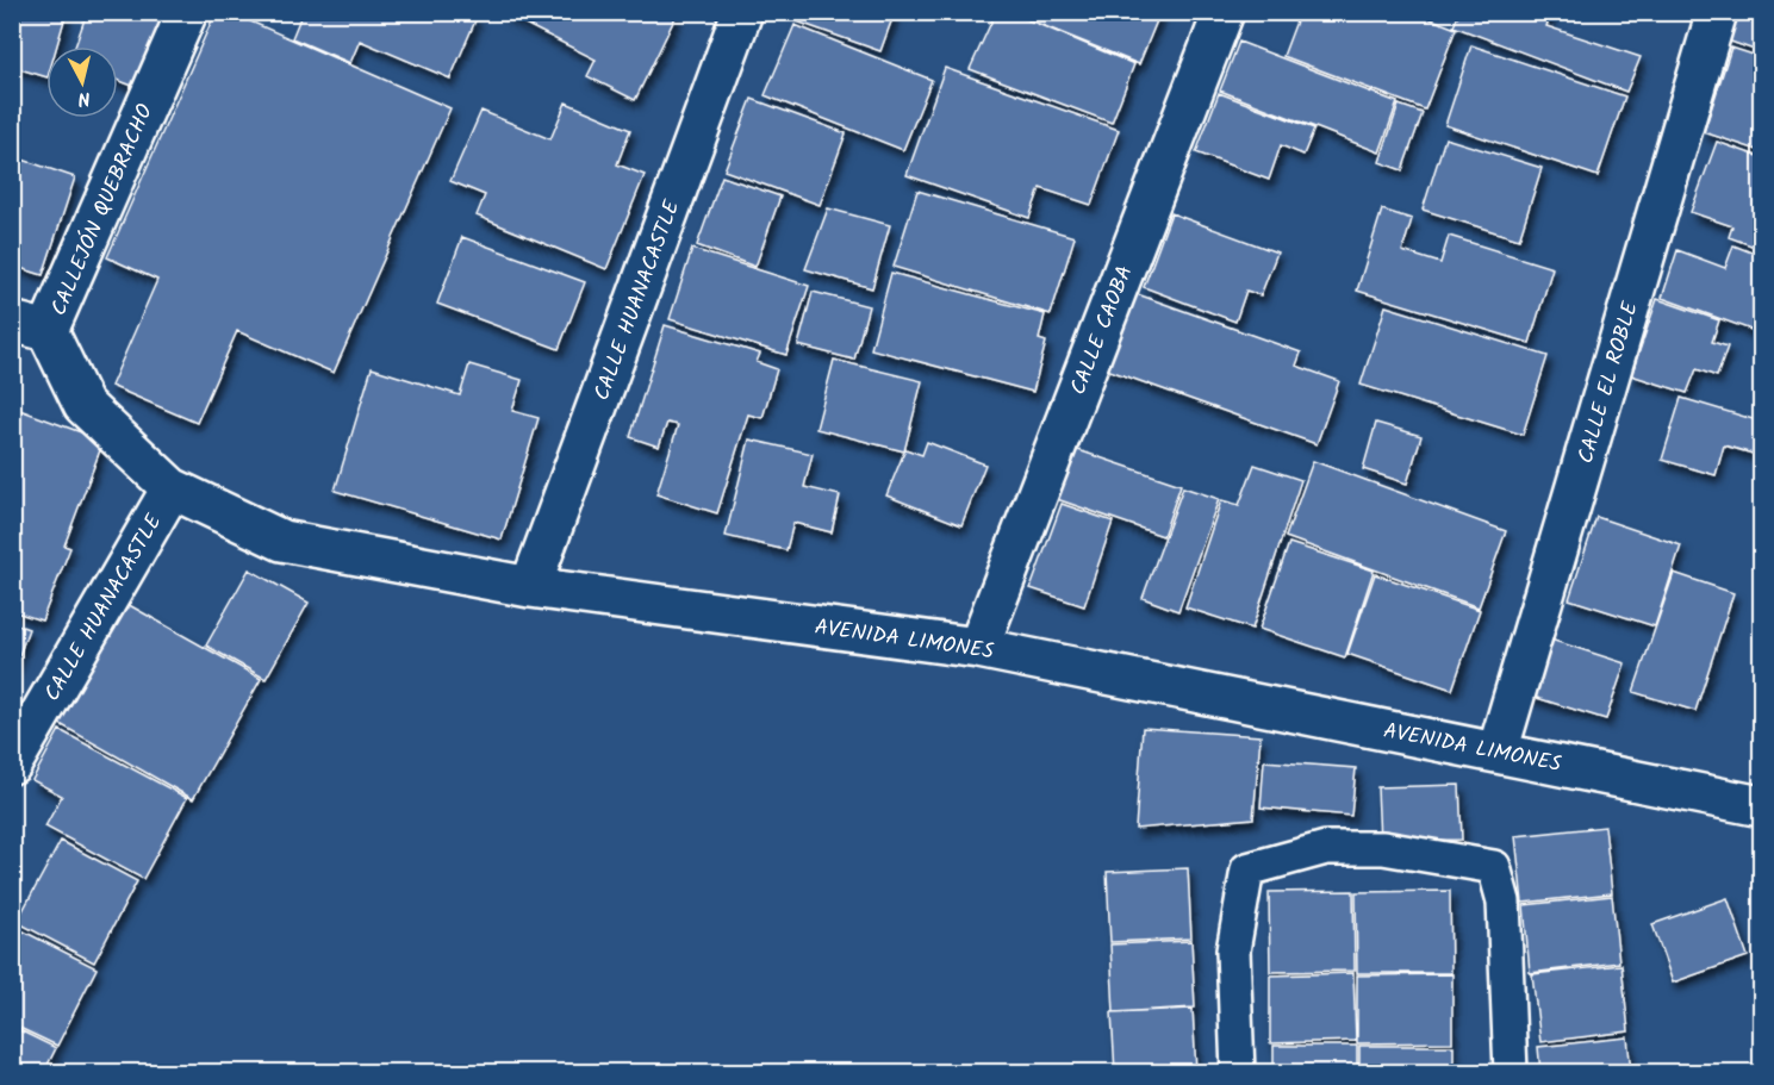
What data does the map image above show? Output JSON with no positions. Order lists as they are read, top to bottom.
{
  "streets": {
    "street": [
      "CALLEJÓN QUEBRACHO",
      "CALLE HUANACASTLE",
      "CALLE CAOBA",
      "CALLE EL ROBLE",
      "AVENIDA LIMONES"
    ]
  },
  "crossings": [
    ["CALLEJÓN QUEBRACHO", "AVENIDA LIMONES"],
    ["CALLE HUANACASTLE", "AVENIDA LIMONES"],
    ["CALLE CAOBA", "AVENIDA LIMONES"],
    ["CALLE EL ROBLE", "AVENIDA LIMONES"]
  ],
  "north": "bottom"
}
